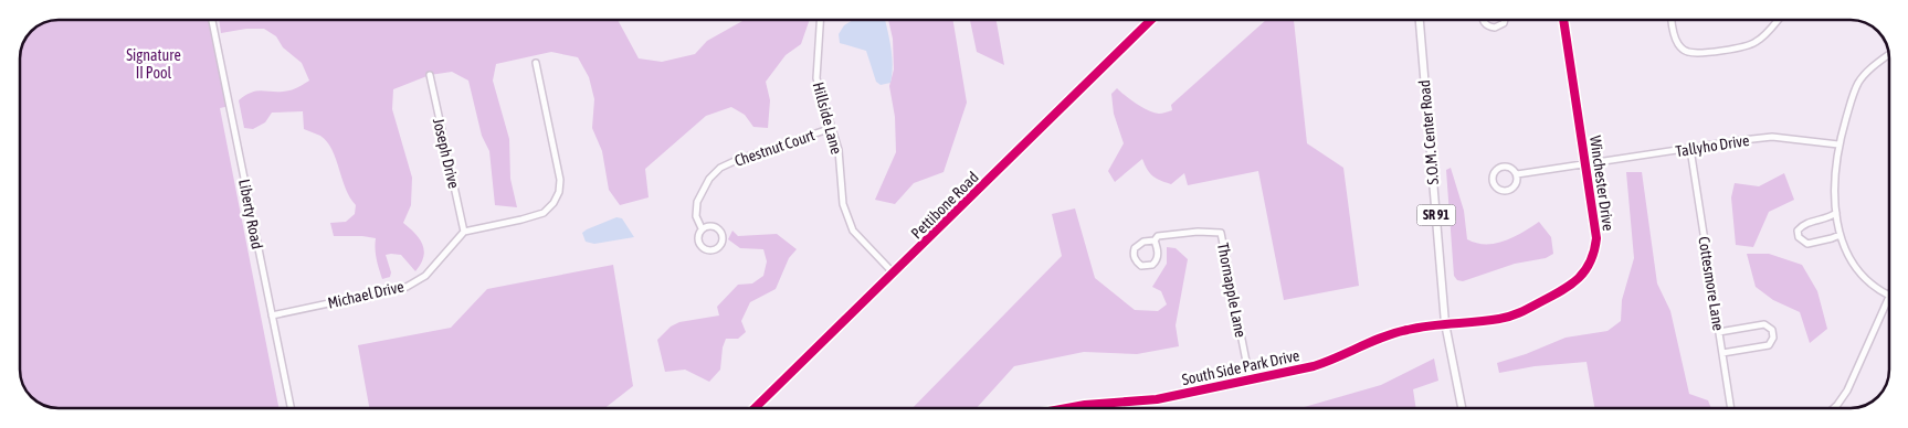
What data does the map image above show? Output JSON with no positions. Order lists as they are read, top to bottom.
{
  "streets": {
    "main road": ["S.O.M. Center Road", "SR 91"],
    "street": [
      "Hillside Lane",
      "Tallyho Drive",
      "Chestnut Court",
      "Joseph Drive",
      "Winchester Drive",
      "Pettibone Road",
      "Liberty Road",
      "Cottesmore Lane",
      "Thornapple Lane",
      "Michael Drive",
      "South Side Park Drive"
    ]
  },
  "crossings": [
    ["Hillside Lane", "Chestnut Court"],
    ["Hillside Lane", "Pettibone Road"],
    ["S.O.M. Center Road", "Winchester Drive"],
    ["S.O.M. Center Road", "South Side Park Drive"],
    ["Tallyho Drive", "Winchester Drive"],
    ["Tallyho Drive", "Cottesmore Lane"],
    ["Joseph Drive", "Michael Drive"],
    ["Winchester Drive", "South Side Park Drive"],
    ["Liberty Road", "Michael Drive"],
    ["Thornapple Lane", "South Side Park Drive"]
  ],
  "parks": ["Signature II Pool"]
}
